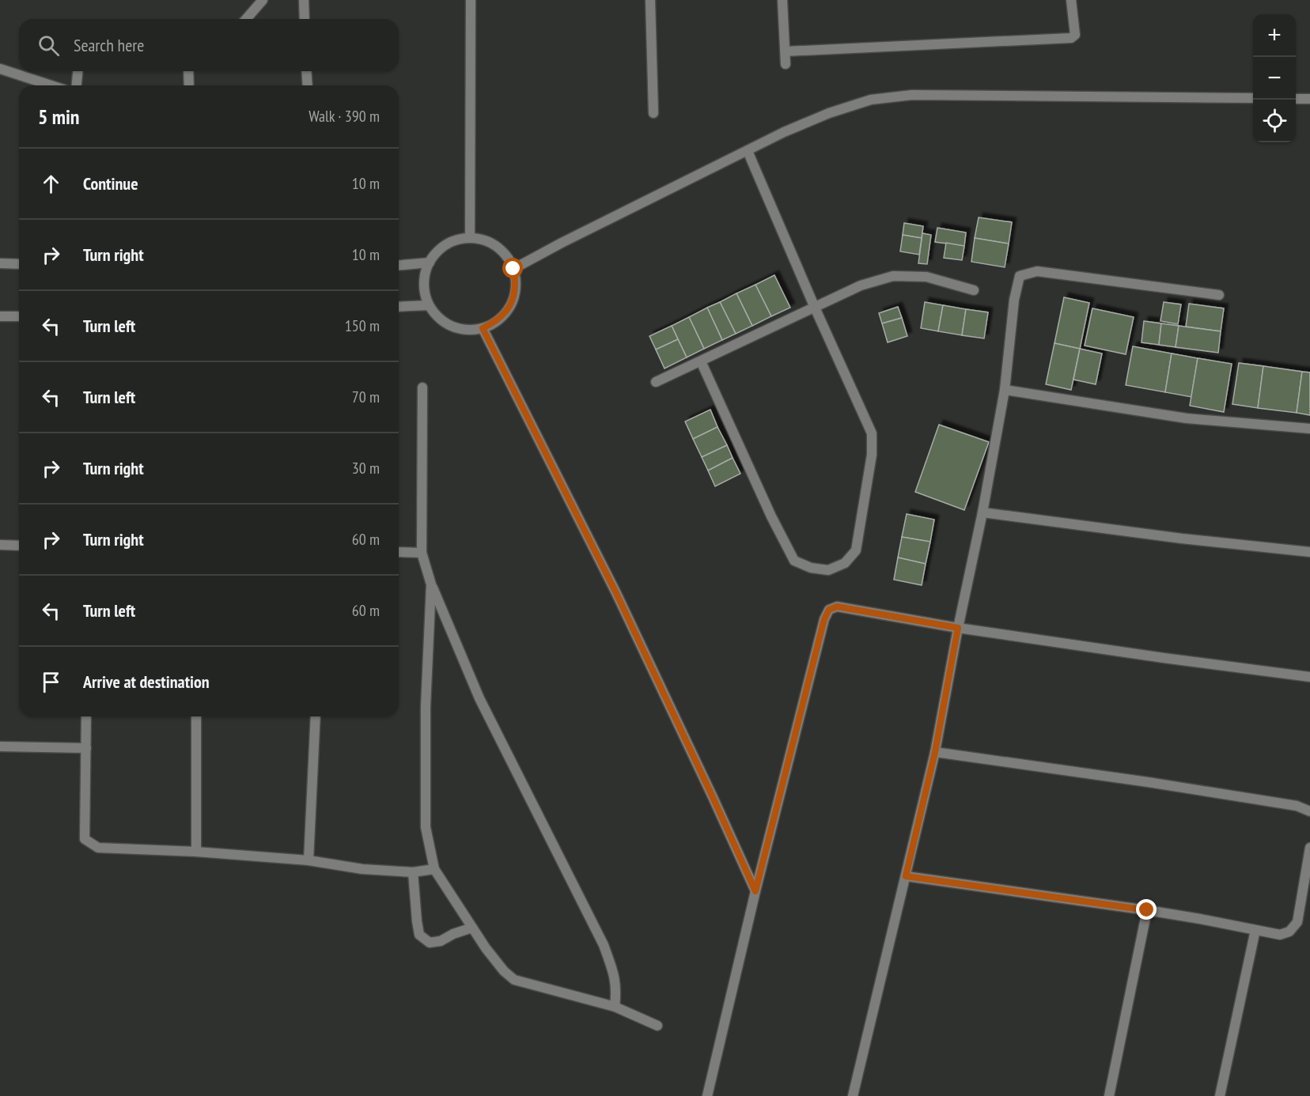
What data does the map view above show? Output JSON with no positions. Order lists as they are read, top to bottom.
{
  "page": {
    "map_buttons": ["+", "−"],
    "search": "Search here",
    "heading": ["5 min", "Walk · 390 m"],
    "list": [
      ["Continue", "10 m"],
      ["Turn right", "10 m"],
      ["Turn left", "150 m"],
      ["Turn left", "70 m"],
      ["Turn right", "30 m"],
      ["Turn right", "60 m"],
      ["Turn left", "60 m"],
      "Arrive at destination"
    ]
  }
}
